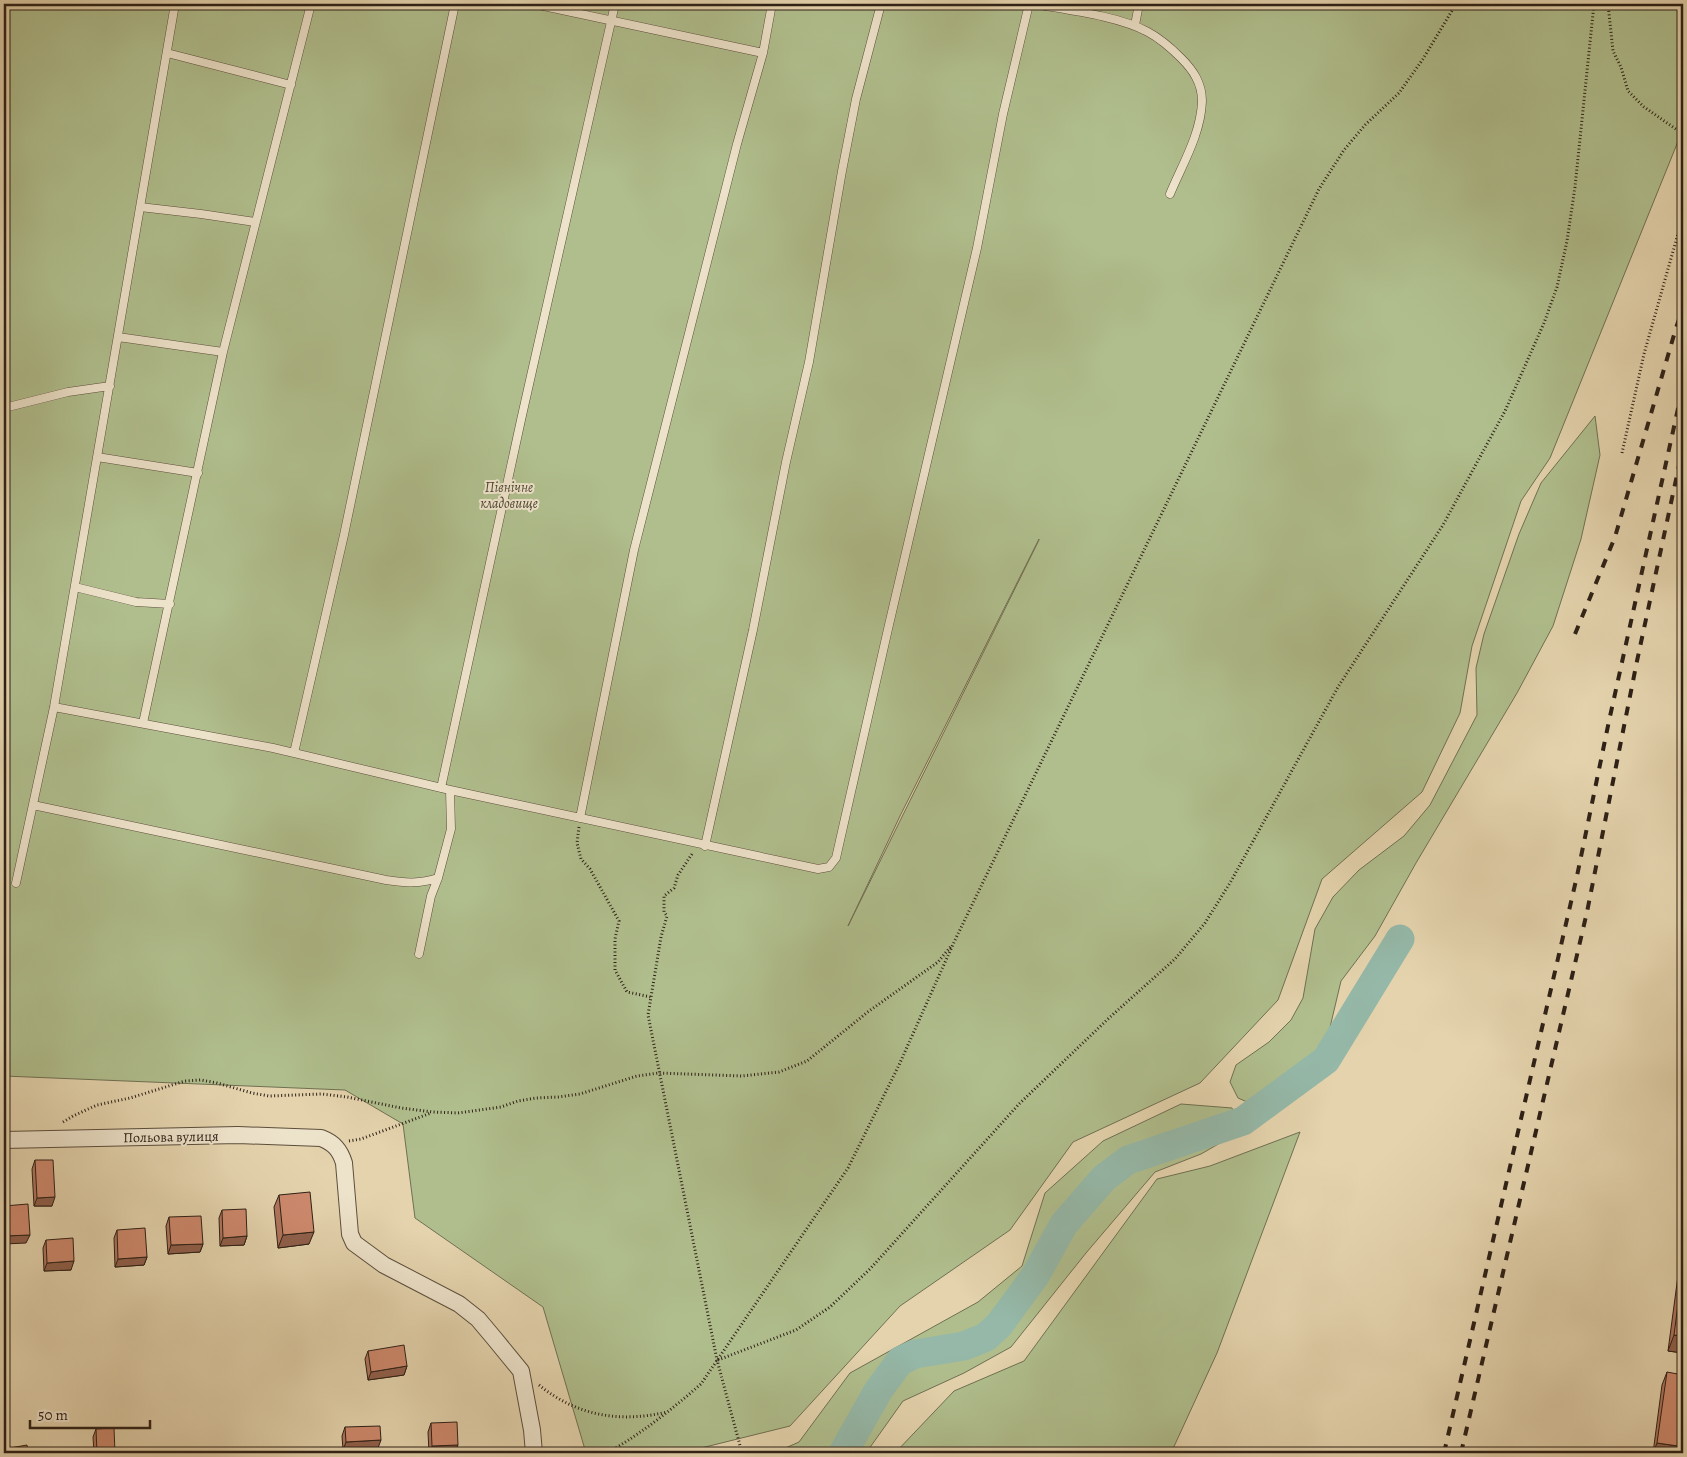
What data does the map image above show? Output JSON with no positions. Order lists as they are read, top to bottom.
{
  "streets": {
    "street": ["Польова вулиця"]
  },
  "parks": ["Північне кладовище"],
  "scale_bar": "50 m"
}
